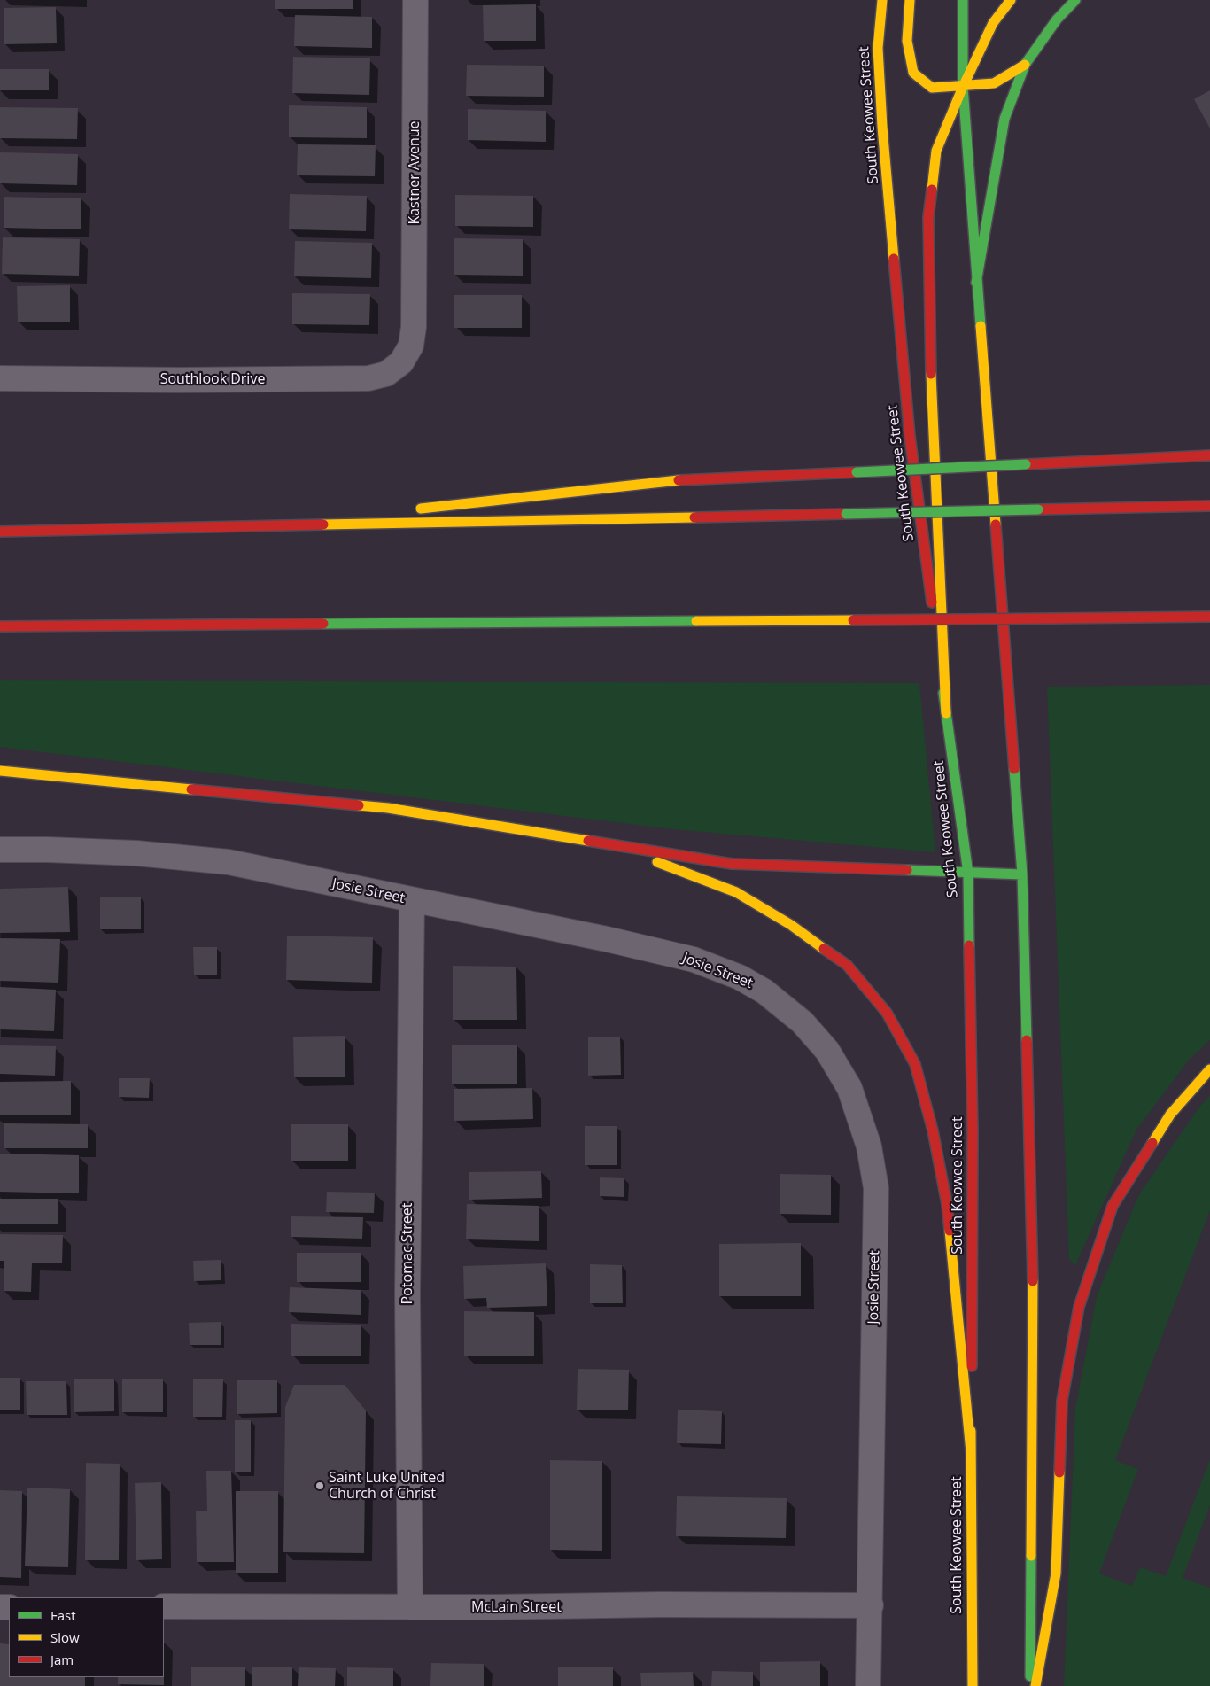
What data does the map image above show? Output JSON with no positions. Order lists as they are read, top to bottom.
{
  "streets": {
    "main road": ["South Keowee Street"],
    "street": [
      "Kastner Avenue",
      "Southlook Drive",
      "Josie Street",
      "Potomac Street",
      "McLain Street"
    ]
  },
  "crossings": [
    ["Kastner Avenue", "Southlook Drive"],
    ["Josie Street", "Potomac Street"],
    ["Josie Street", "McLain Street"],
    ["Potomac Street", "McLain Street"]
  ],
  "places": ["Saint Luke United Church of Christ"],
  "legend": ["Fast", "Slow", "Jam"]
}
